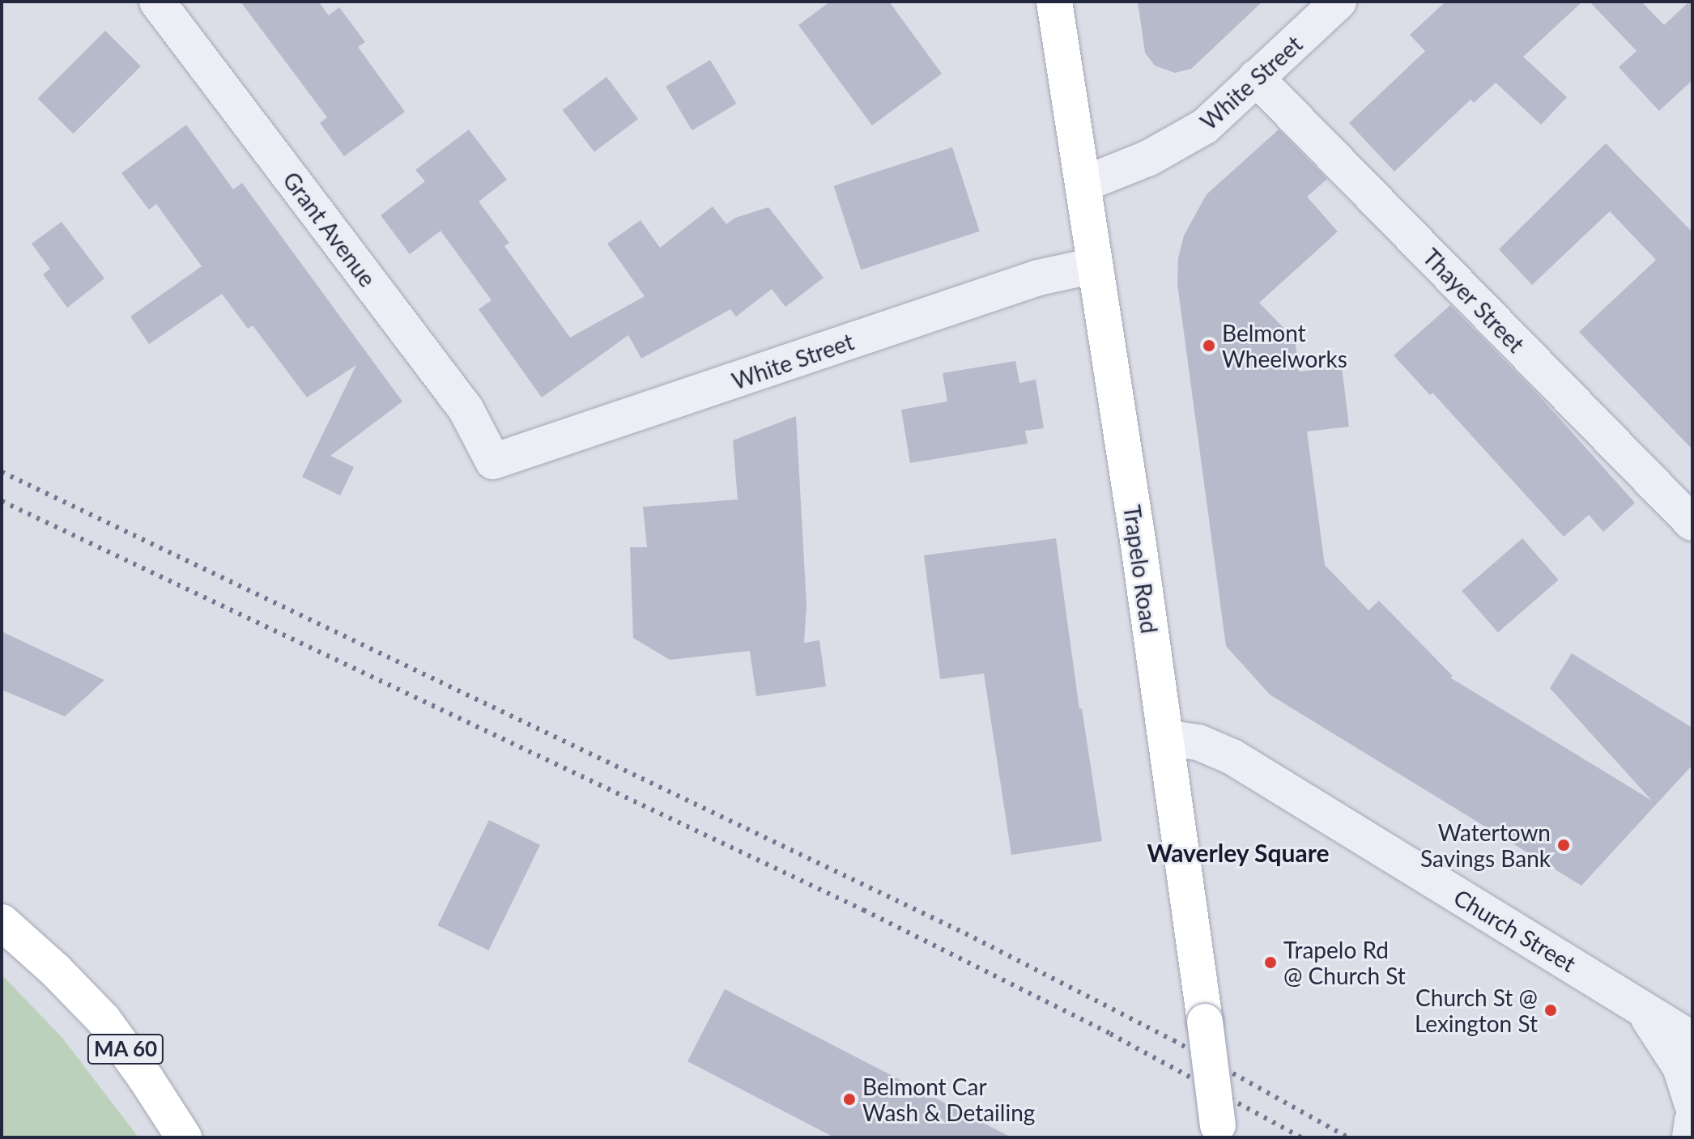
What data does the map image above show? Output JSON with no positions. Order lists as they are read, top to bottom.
{
  "streets": {
    "main road": ["Trapelo Road", "MA 60"],
    "street": [
      "White Street",
      "Grant Avenue",
      "Thayer Street",
      "Church Street"
    ]
  },
  "crossings": [
    ["White Street", "Grant Avenue"],
    ["White Street", "Thayer Street"],
    ["White Street", "Trapelo Road"],
    ["Trapelo Road", "Church Street"]
  ],
  "districts": ["Waverley Square"],
  "places": [
    "Belmont Wheelworks",
    "Watertown Savings Bank",
    "Trapelo Rd @ Church St",
    "Church St @ Lexington St",
    "Belmont Car Wash & Detailing"
  ]
}
